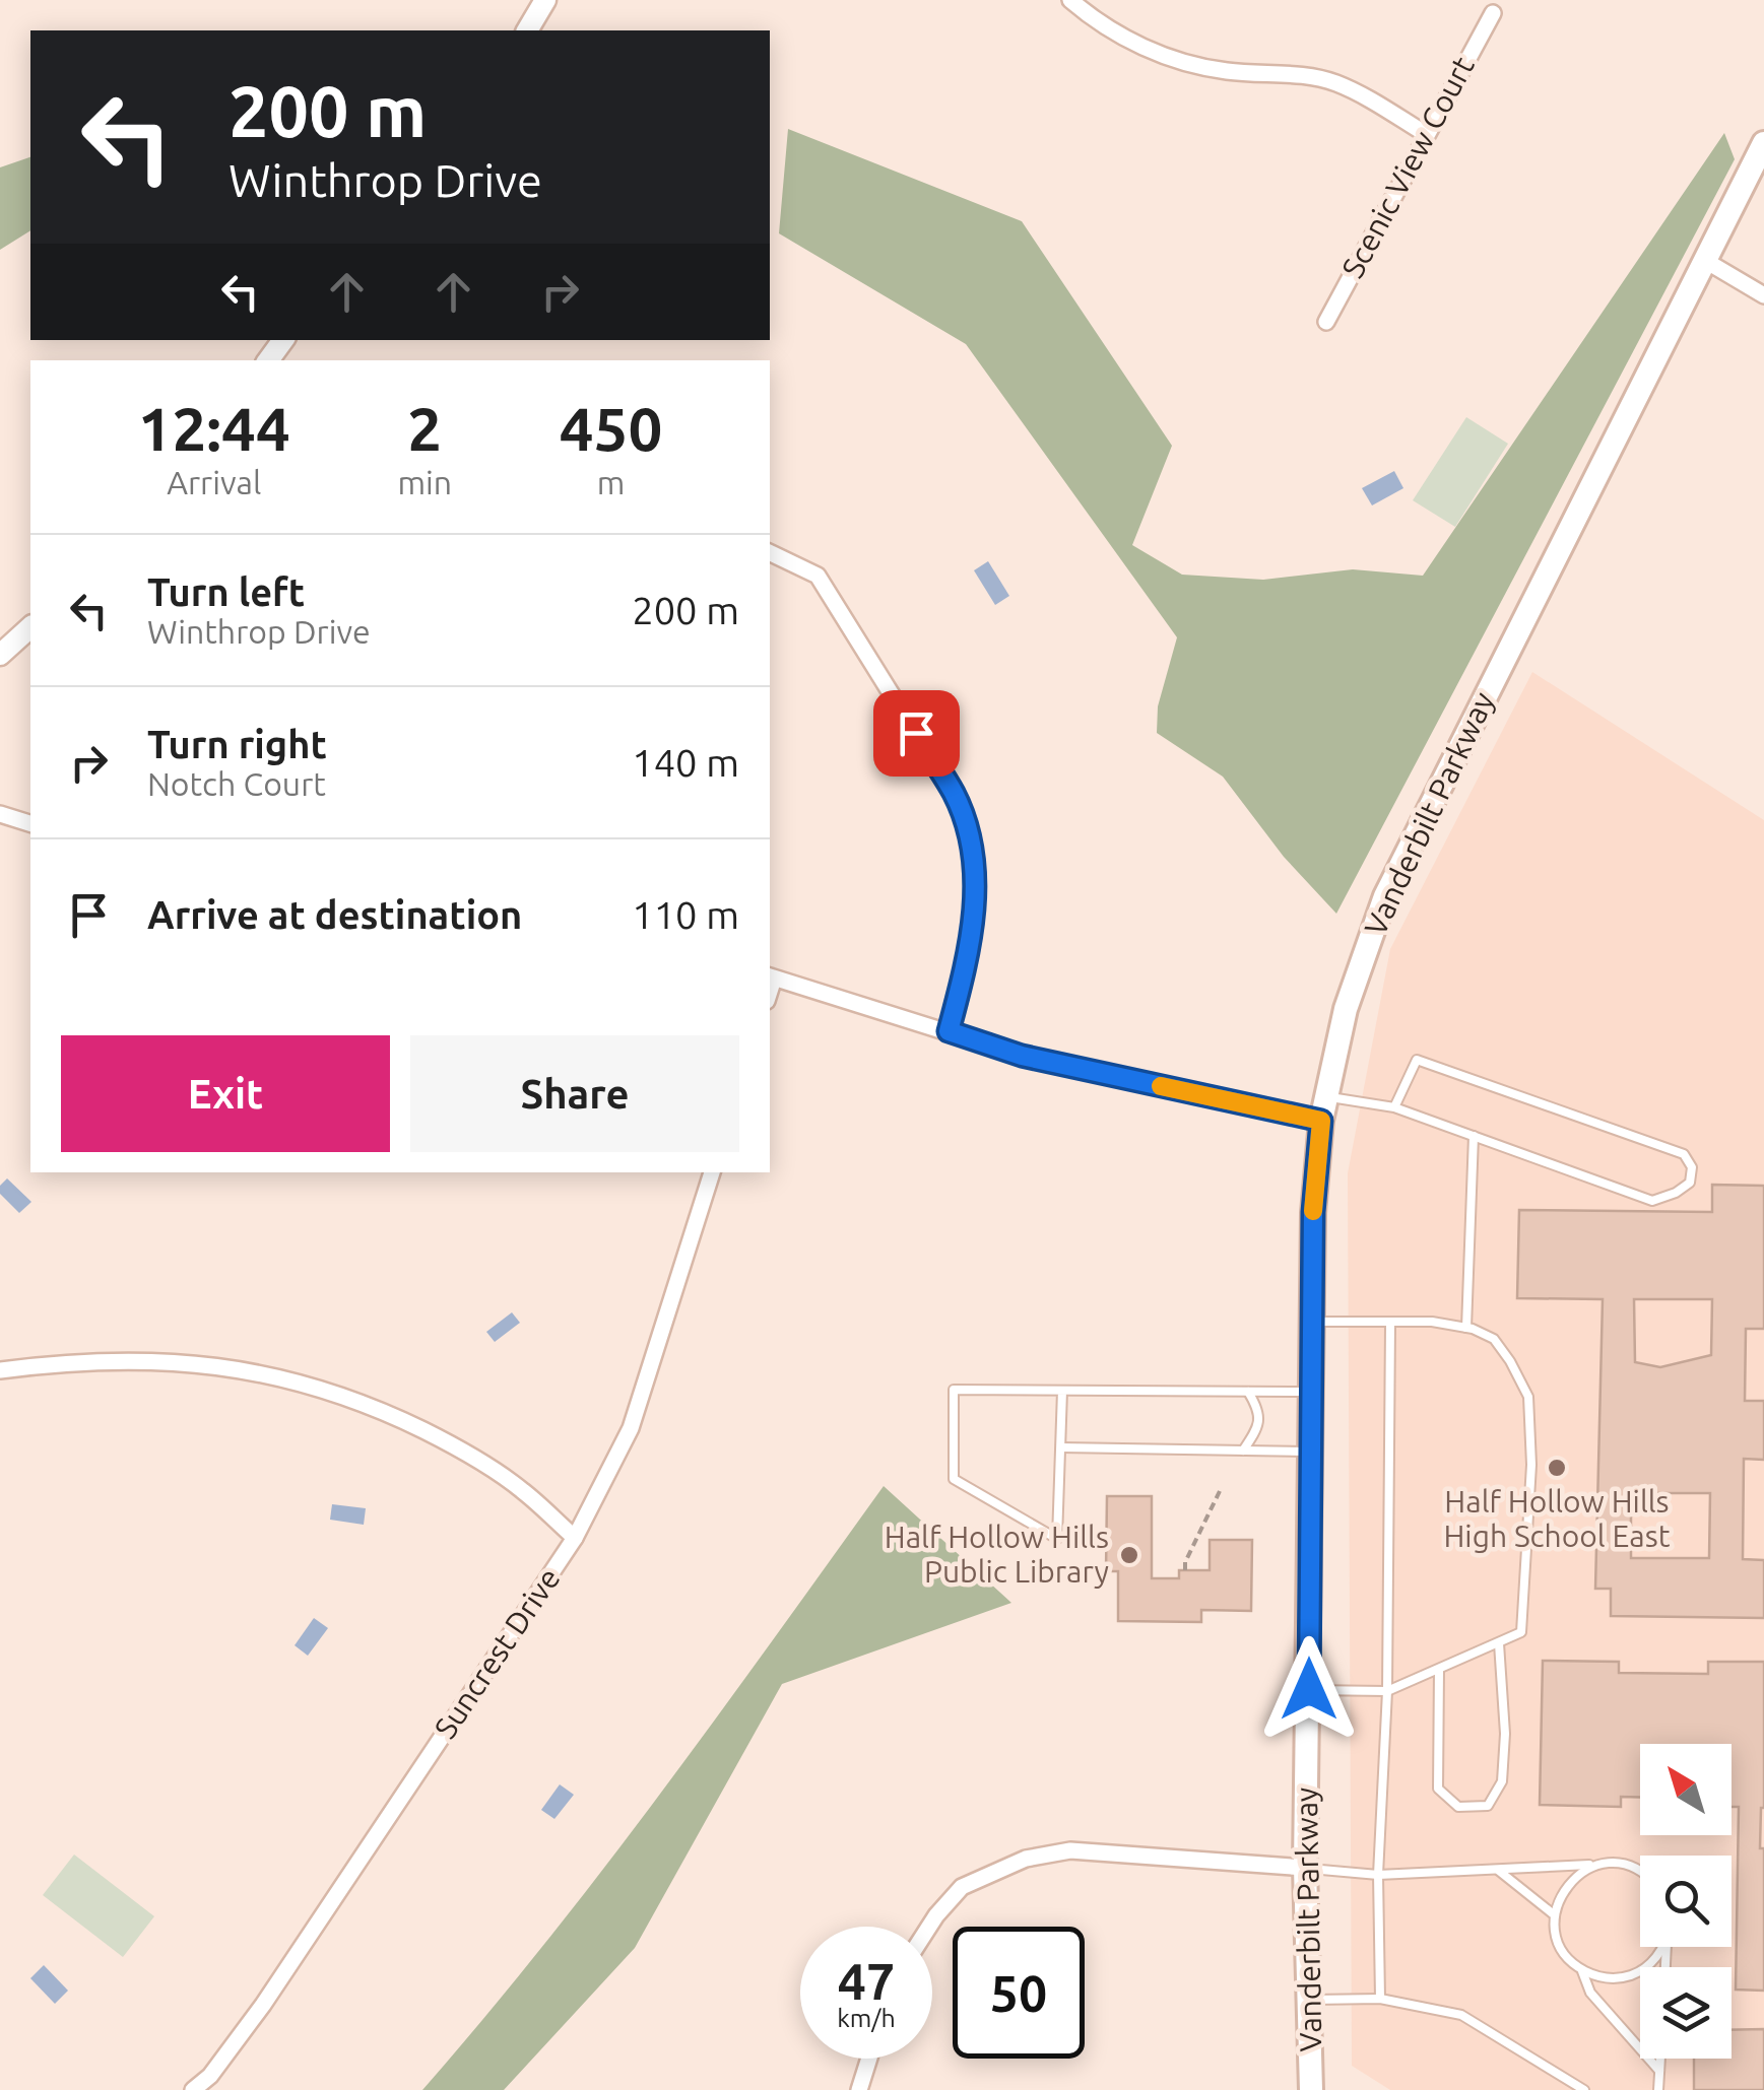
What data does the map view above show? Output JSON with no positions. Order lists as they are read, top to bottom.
{
  "streets": {
    "main road": ["Vanderbilt Parkway"],
    "street": ["Scenic View Court", "Suncrest Drive"]
  },
  "places": ["Half Hollow Hills High School East", "Half Hollow Hills Public Library"],
  "north": "top left",
  "page": {
    "turn": ["200 m", "Winthrop Drive"],
    "eta": [
      "12:44",
      "Arrival",
      "2",
      "min",
      "450",
      "m"
    ],
    "list": [
      {
        "name": "Turn left",
        "note": "Winthrop Drive",
        "value": "200 m"
      },
      {
        "name": "Turn right",
        "note": "Notch Court",
        "value": "140 m"
      },
      {
        "name": "Arrive at destination",
        "value": "110 m"
      }
    ],
    "buttons": ["Exit", "Share"],
    "speed": "47 km/h",
    "limit": "50"
  }
}
